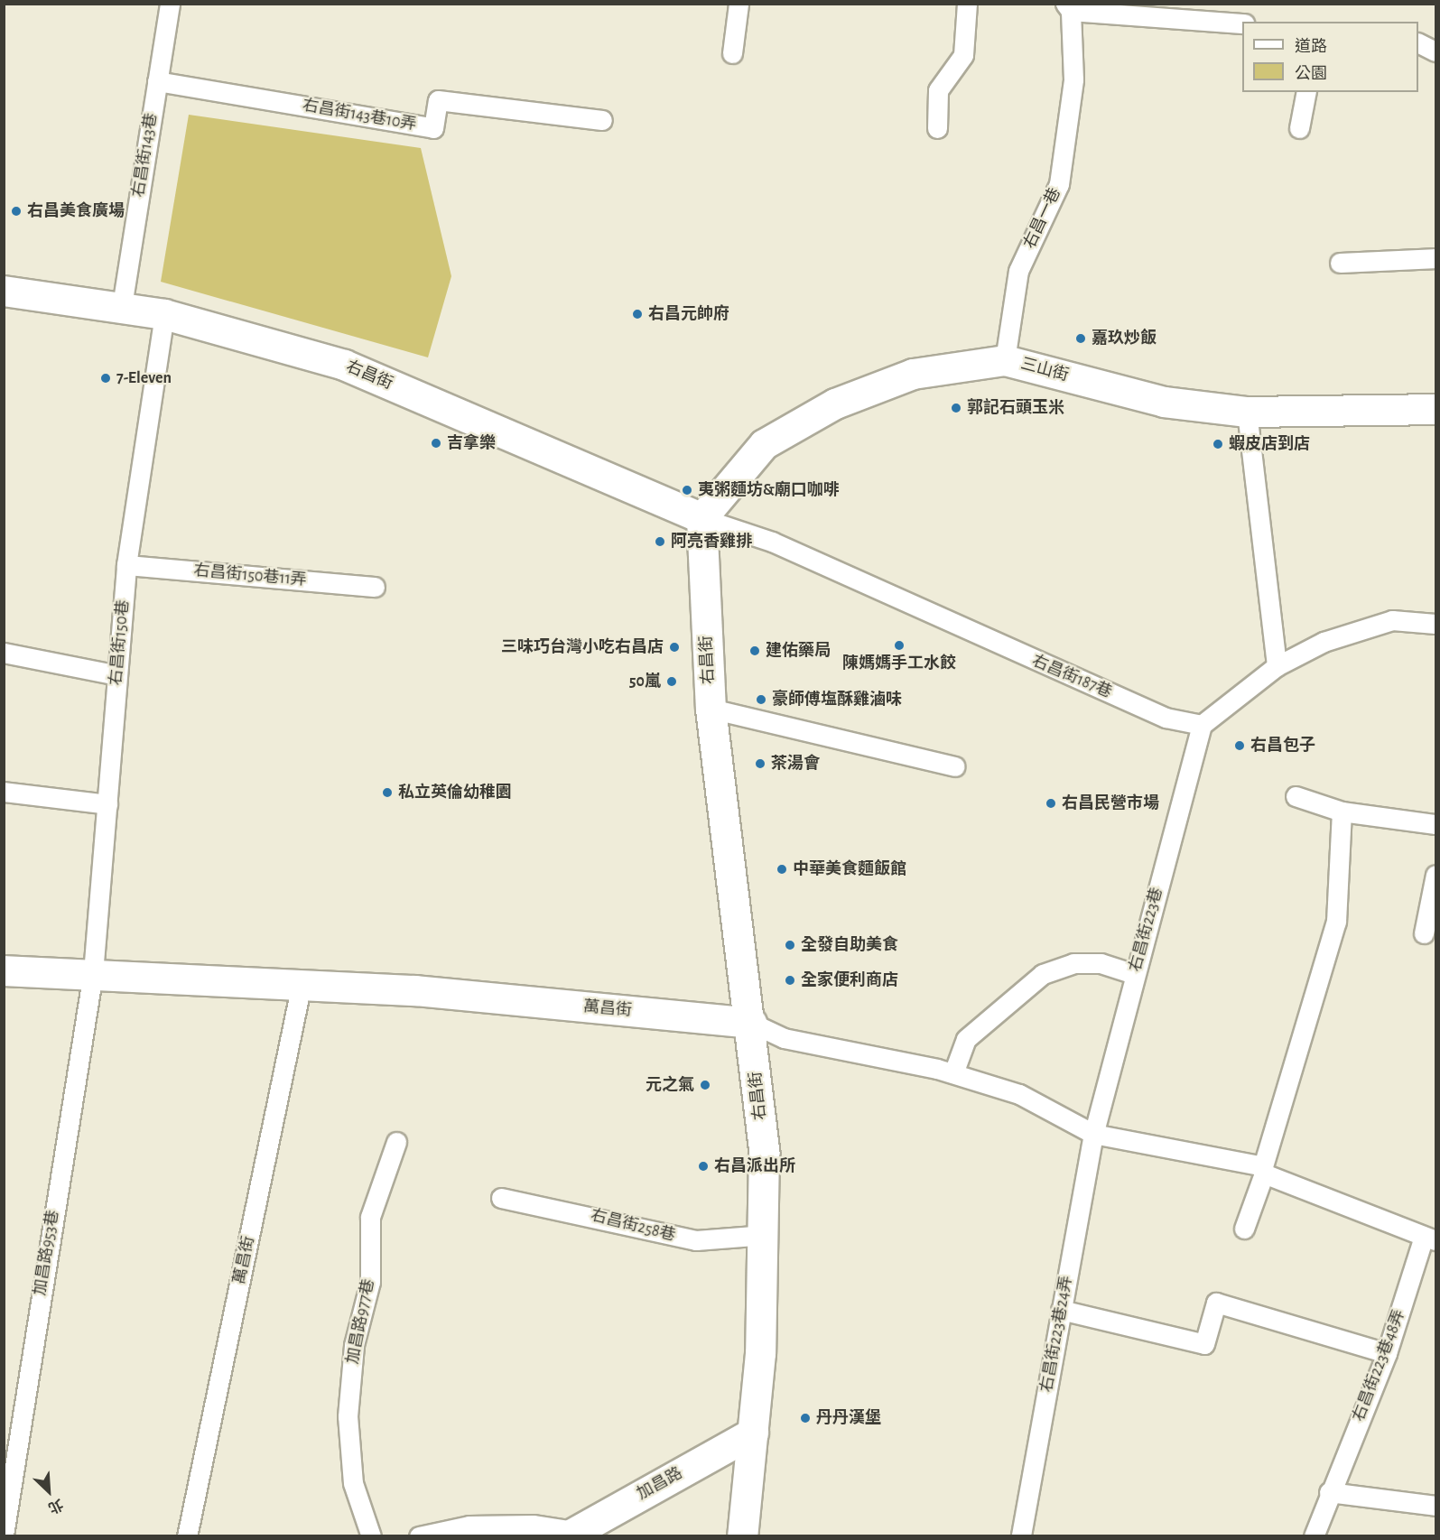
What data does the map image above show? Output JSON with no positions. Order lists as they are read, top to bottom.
{
  "streets": {
    "street": [
      "三山街",
      "右昌街",
      "萬昌街",
      "加昌路"
    ],
    "lane": [
      "右昌街143巷10弄",
      "右昌街143巷",
      "右昌一巷",
      "右昌街150巷11弄",
      "右昌街150巷",
      "右昌街187巷",
      "右昌街223巷",
      "右昌街258巷",
      "加昌路953巷",
      "加昌路977巷",
      "右昌街223巷24弄",
      "右昌街223巷48弄"
    ]
  },
  "crossings": [
    ["右昌街143巷10弄", "右昌街143巷"],
    ["右昌街143巷", "右昌街"],
    ["右昌一巷", "三山街"],
    ["三山街", "右昌街"],
    ["三山街", "右昌街187巷"],
    ["右昌街", "右昌街150巷"],
    ["右昌街", "右昌街187巷"],
    ["右昌街", "萬昌街"],
    ["右昌街", "右昌街258巷"],
    ["右昌街", "加昌路"],
    ["右昌街150巷11弄", "右昌街150巷"],
    ["右昌街150巷", "萬昌街"],
    ["右昌街150巷", "加昌路953巷"],
    ["右昌街187巷", "右昌街223巷"],
    ["右昌街223巷", "右昌街223巷24弄"],
    ["萬昌街", "加昌路953巷"]
  ],
  "places": [
    "右昌美食廣場",
    "右昌元帥府",
    "嘉玖炒飯",
    "7-Eleven",
    "郭記石頭玉米",
    "吉拿樂",
    "蝦皮店到店",
    "夷粥麵坊&廟口咖啡",
    "阿亮香雞排",
    "陳媽媽手工水餃",
    "三味巧台灣小吃右昌店",
    "建佑藥局",
    "50嵐",
    "豪師傅塩酥雞滷味",
    "右昌包子",
    "茶湯會",
    "私立英倫幼稚園",
    "右昌民營市場",
    "中華美食麵飯館",
    "全發自助美食",
    "全家便利商店",
    "元之氣",
    "右昌派出所",
    "丹丹漢堡"
  ],
  "legend": ["道路", "公園"],
  "north": "bottom right"
}
